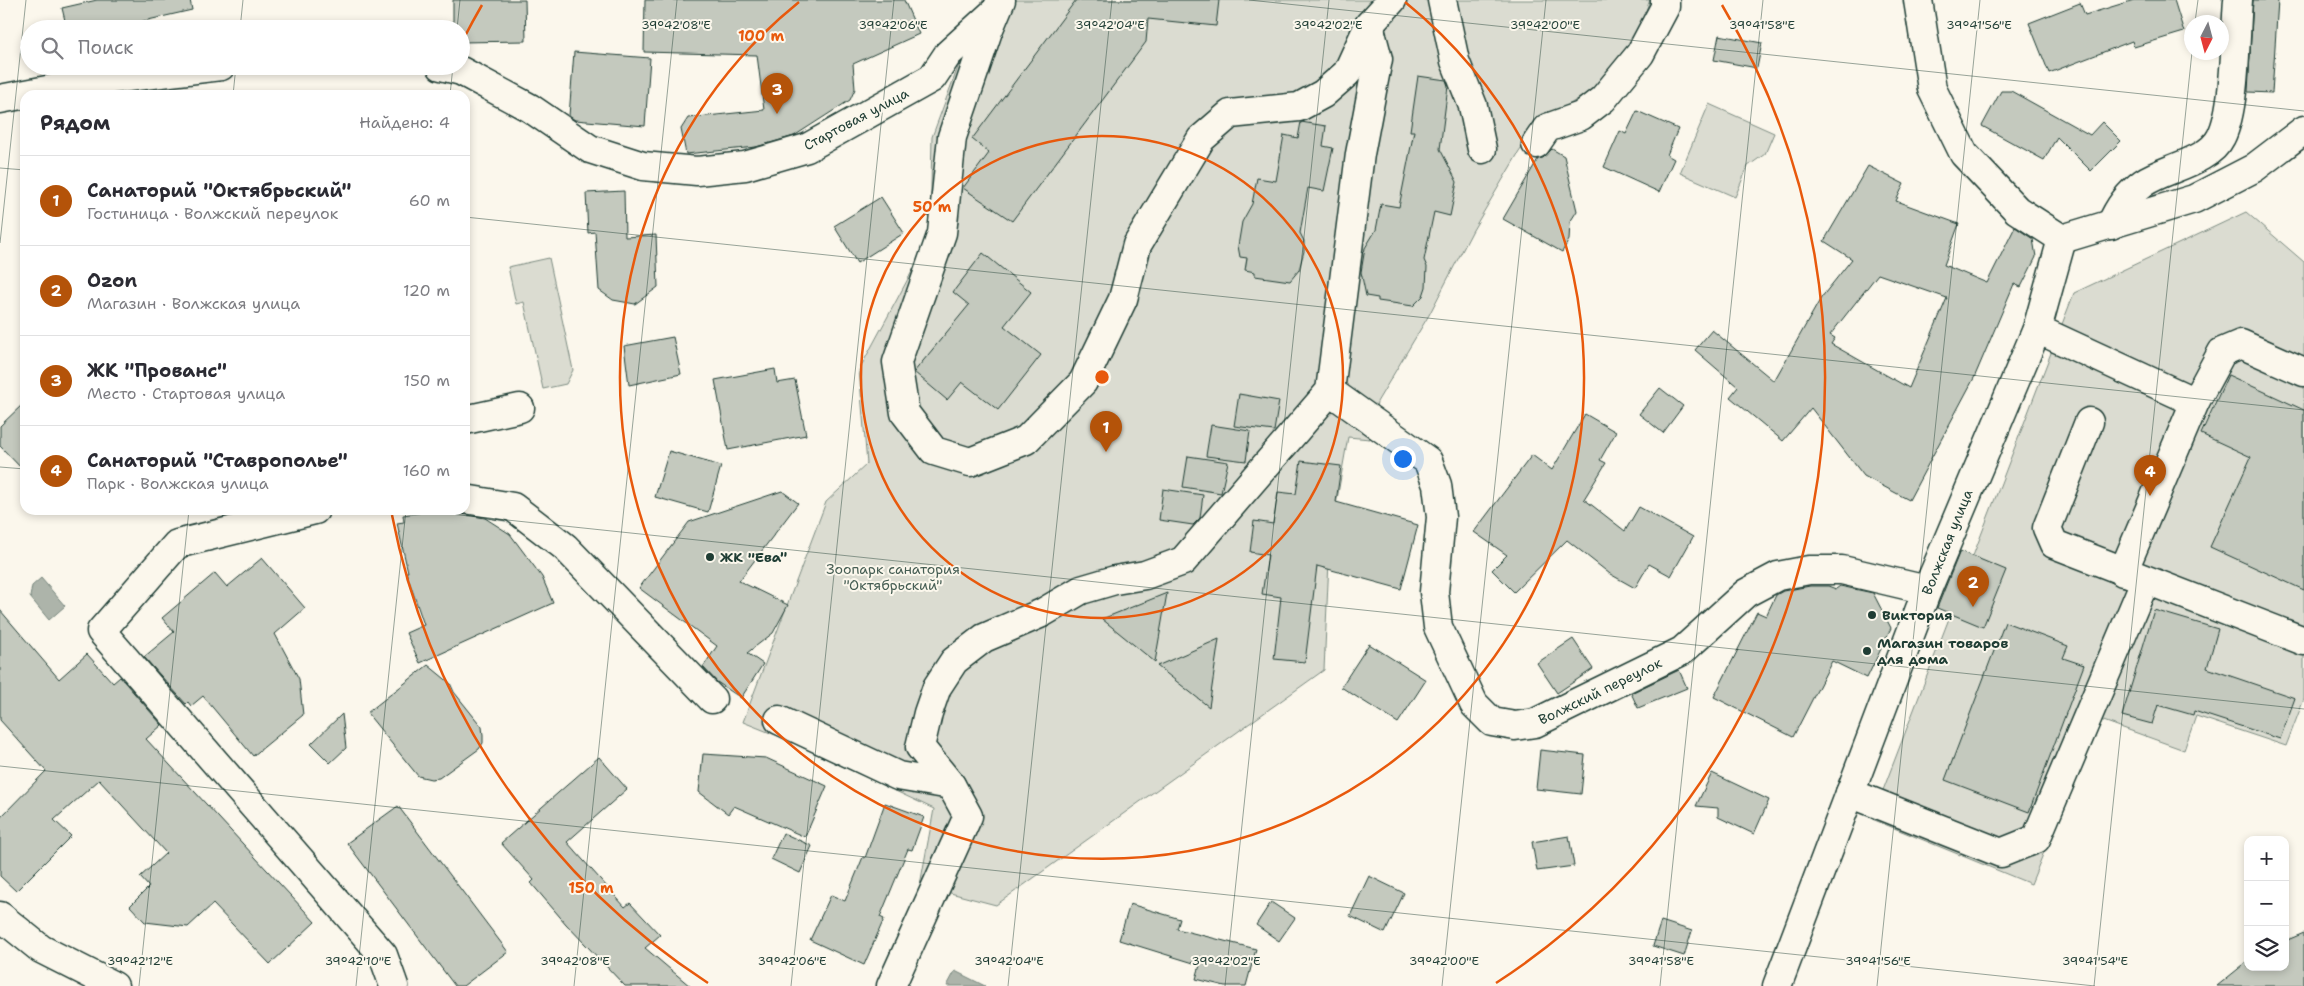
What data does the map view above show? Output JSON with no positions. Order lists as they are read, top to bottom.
{
  "streets": {
    "street": ["Стартовая улица", "Волжская улица", "Волжский переулок"]
  },
  "crossings": [
    ["Волжская улица", "Волжский переулок"]
  ],
  "parks": ["Зоопарк санатория \"Октябрьский\""],
  "places": ["ЖК \"Ева\"", "Виктория", "Магазин товаров для дома"],
  "north": "bottom",
  "page": {
    "search": "Поиск",
    "pins": [
      "3",
      "1",
      "4",
      "2"
    ],
    "heading": ["Рядом", "Найдено: 4"],
    "list": [
      {
        "mark": "1",
        "name": "Санаторий \"Октябрьский\"",
        "note": "Гостиница · Волжский переулок",
        "value": "60 m"
      },
      {
        "mark": "2",
        "name": "Ozon",
        "note": "Магазин · Волжская улица",
        "value": "120 m"
      },
      {
        "mark": "3",
        "name": "ЖК \"Прованс\"",
        "note": "Место · Стартовая улица",
        "value": "150 m"
      },
      {
        "mark": "4",
        "name": "Санаторий \"Ставрополье\"",
        "note": "Парк · Волжская улица",
        "value": "160 m"
      }
    ],
    "map_buttons": ["+", "−"]
  },
  "coordinates": [
    "39°42'08\"E",
    "39°42'06\"E",
    "39°42'04\"E",
    "39°42'02\"E",
    "39°42'00\"E",
    "39°41'58\"E",
    "39°41'56\"E",
    "39°42'12\"E",
    "39°42'10\"E",
    "39°41'54\"E"
  ],
  "rings": ["100 m", "50 m", "150 m"]
}
